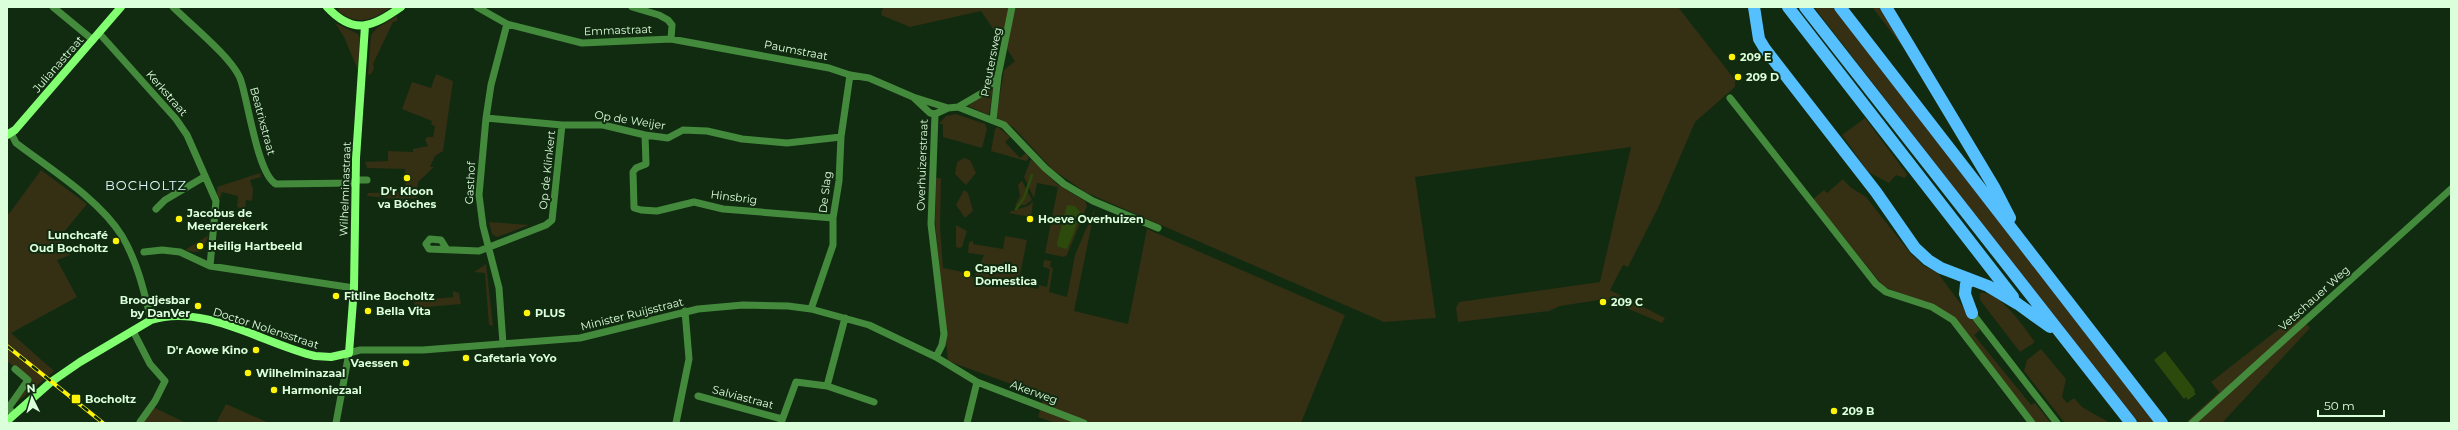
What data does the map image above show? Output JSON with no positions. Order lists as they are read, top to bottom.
{
  "streets": {
    "street": [
      "Emmastraat",
      "Paumstraat",
      "Preutersweg",
      "Julianastraat",
      "Kerkstraat",
      "Op de Weijer",
      "Beatrixstraat",
      "Overhuizerstraat",
      "Op de Klinkert",
      "Gasthof",
      "Wilhelminastraat",
      "De Slag",
      "Hinsbrig",
      "Vetschauer Weg",
      "Minister Ruijsstraat",
      "Doctor Nolensstraat",
      "Akerweg",
      "Salviastraat"
    ]
  },
  "crossings": [
    ["Emmastraat", "Paumstraat"],
    ["Emmastraat", "Gasthof"],
    ["Paumstraat", "Overhuizerstraat"],
    ["Paumstraat", "De Slag"],
    ["Preutersweg", "Overhuizerstraat"],
    ["Julianastraat", "Kerkstraat"],
    ["Op de Weijer", "Op de Klinkert"],
    ["Op de Weijer", "Gasthof"],
    ["Op de Weijer", "De Slag"],
    ["Op de Weijer", "Hinsbrig"],
    ["Beatrixstraat", "Wilhelminastraat"],
    ["Overhuizerstraat", "Minister Ruijsstraat"],
    ["Op de Klinkert", "Gasthof"],
    ["Gasthof", "Minister Ruijsstraat"],
    ["Wilhelminastraat", "Minister Ruijsstraat"],
    ["Wilhelminastraat", "Doctor Nolensstraat"],
    ["De Slag", "Hinsbrig"],
    ["De Slag", "Minister Ruijsstraat"],
    ["Minister Ruijsstraat", "Doctor Nolensstraat"],
    ["Minister Ruijsstraat", "Akerweg"]
  ],
  "districts": ["BOCHOLTZ"],
  "places": {
    "other": [
      "209 E",
      "209 D",
      "D'r Kloon va Bóches",
      "Jacobus de Meerderekerk",
      "Hoeve Overhuizen",
      "Lunchcafé Oud Bocholtz",
      "Heilig Hartbeeld",
      "Capella Domestica",
      "Fitline Bocholtz",
      "209 C",
      "Broodjesbar by DanVer",
      "Bella Vita",
      "PLUS",
      "D'r Aowe Kino",
      "Cafetaria YoYo",
      "Vaessen",
      "Wilhelminazaal",
      "Harmoniezaal",
      "209 B"
    ],
    "transit": ["Bocholtz"]
  },
  "scale_bar": "50 m",
  "north": "top"
}
